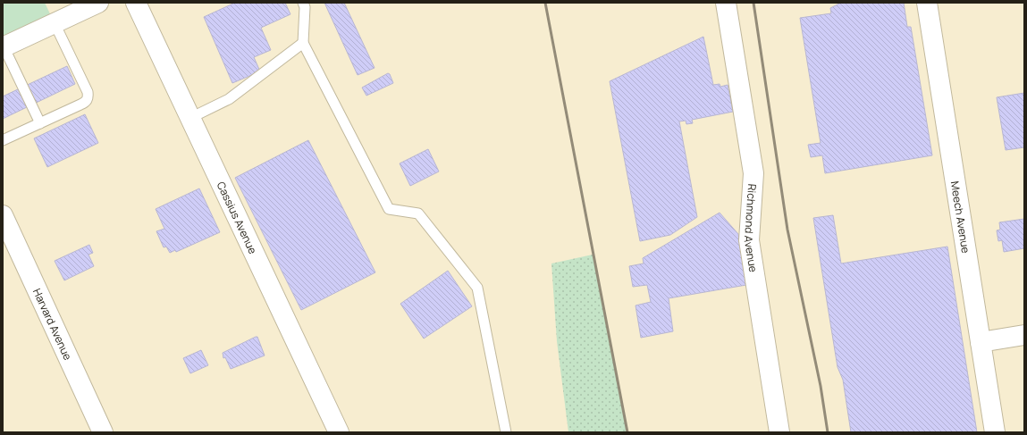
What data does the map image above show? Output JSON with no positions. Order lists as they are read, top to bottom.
{
  "streets": {
    "street": [
      "Cassius Avenue",
      "Meech Avenue",
      "Richmond Avenue",
      "Harvard Avenue"
    ]
  }
}
